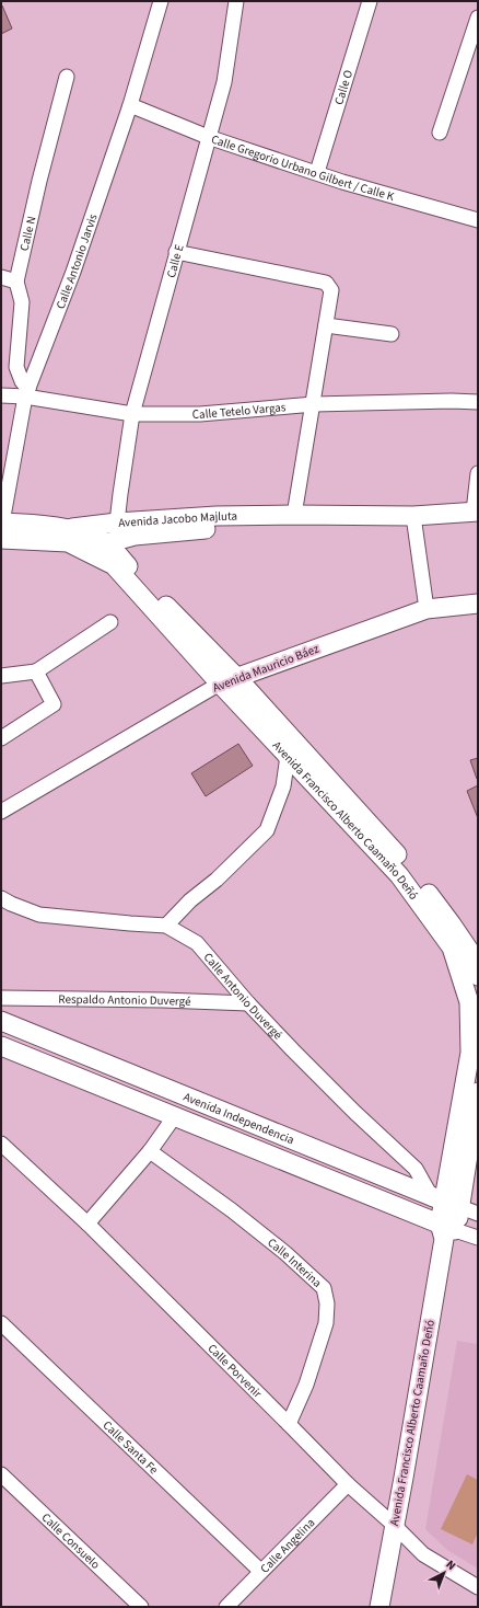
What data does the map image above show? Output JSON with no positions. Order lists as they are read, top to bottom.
{
  "streets": {
    "main road": [
      "Avenida Jacobo Majluta",
      "Avenida Mauricio Báez",
      "Avenida Francisco Alberto Caamaño Deñó",
      "Avenida Independencia"
    ],
    "street": [
      "Calle O",
      "Calle Gregorio Urbano Gilbert / Calle K",
      "Calle N",
      "Calle Antonio Jarvis",
      "Calle E",
      "Calle Tetelo Vargas",
      "Calle Antonio Duvergé",
      "Respaldo Antonio Duvergé",
      "Calle Interina",
      "Calle Porvenir",
      "Calle Santa Fe",
      "Calle Consuelo",
      "Calle Angelina"
    ]
  },
  "crossings": [
    ["Calle O", "Calle Gregorio Urbano Gilbert / Calle K"],
    ["Calle Gregorio Urbano Gilbert / Calle K", "Calle Antonio Jarvis"],
    ["Calle Gregorio Urbano Gilbert / Calle K", "Calle E"],
    ["Calle N", "Calle Antonio Jarvis"],
    ["Calle N", "Calle Tetelo Vargas"],
    ["Calle Antonio Jarvis", "Calle Tetelo Vargas"],
    ["Calle Antonio Jarvis", "Avenida Francisco Alberto Caamaño Deñó"],
    ["Calle E", "Calle Tetelo Vargas"],
    ["Calle E", "Avenida Jacobo Majluta"],
    ["Avenida Jacobo Majluta", "Avenida Francisco Alberto Caamaño Deñó"],
    ["Avenida Mauricio Báez", "Avenida Francisco Alberto Caamaño Deñó"],
    ["Avenida Francisco Alberto Caamaño Deñó", "Calle Antonio Duvergé"],
    ["Avenida Francisco Alberto Caamaño Deñó", "Avenida Independencia"],
    ["Avenida Francisco Alberto Caamaño Deñó", "Calle Porvenir"],
    ["Calle Antonio Duvergé", "Respaldo Antonio Duvergé"],
    ["Calle Antonio Duvergé", "Avenida Independencia"],
    ["Calle Interina", "Calle Porvenir"],
    ["Calle Porvenir", "Calle Angelina"],
    ["Calle Santa Fe", "Calle Angelina"]
  ],
  "north": "top right"
}
